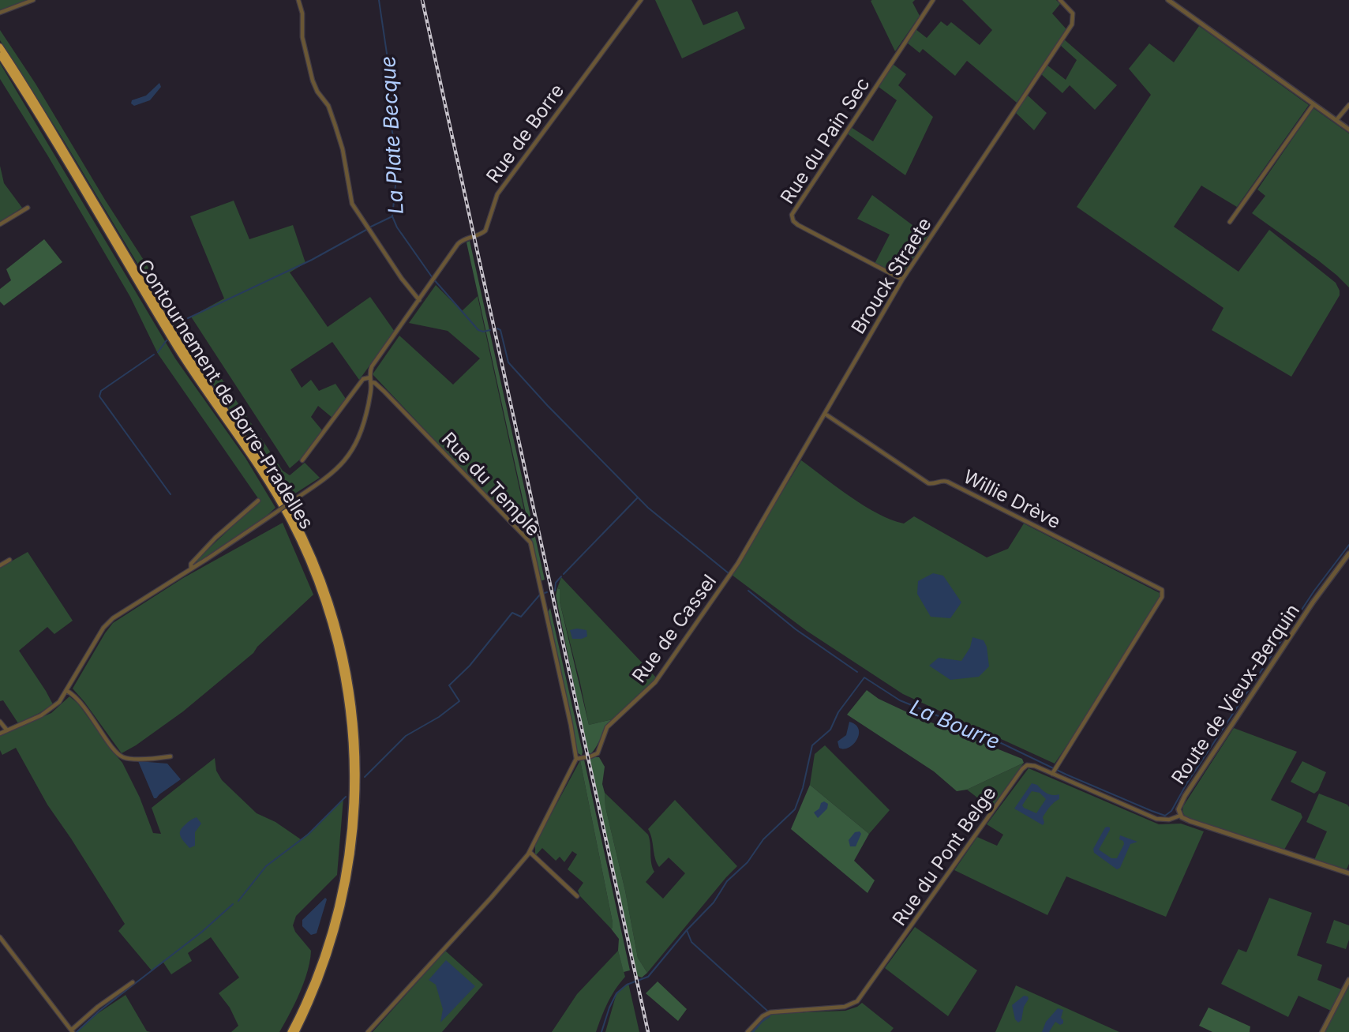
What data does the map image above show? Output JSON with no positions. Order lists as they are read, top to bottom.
{
  "streets": {
    "highway": ["Contournement de Borre-Pradelles"],
    "street": [
      "Rue de Borre",
      "Rue du Pain Sec",
      "Brouck Straete",
      "Rue du Temple",
      "Willie Drève",
      "Rue de Cassel",
      "Route de Vieux-Berquin",
      "Rue du Pont Belge"
    ]
  },
  "crossings": [
    ["Rue du Pain Sec", "Brouck Straete"],
    ["Brouck Straete", "Willie Drève"],
    ["Brouck Straete", "Rue de Cassel"],
    ["Rue du Temple", "Rue de Cassel"],
    ["Willie Drève", "Rue du Pont Belge"],
    ["Route de Vieux-Berquin", "Rue du Pont Belge"]
  ],
  "water": ["La Plate Becque", "La Bourre"]
}
